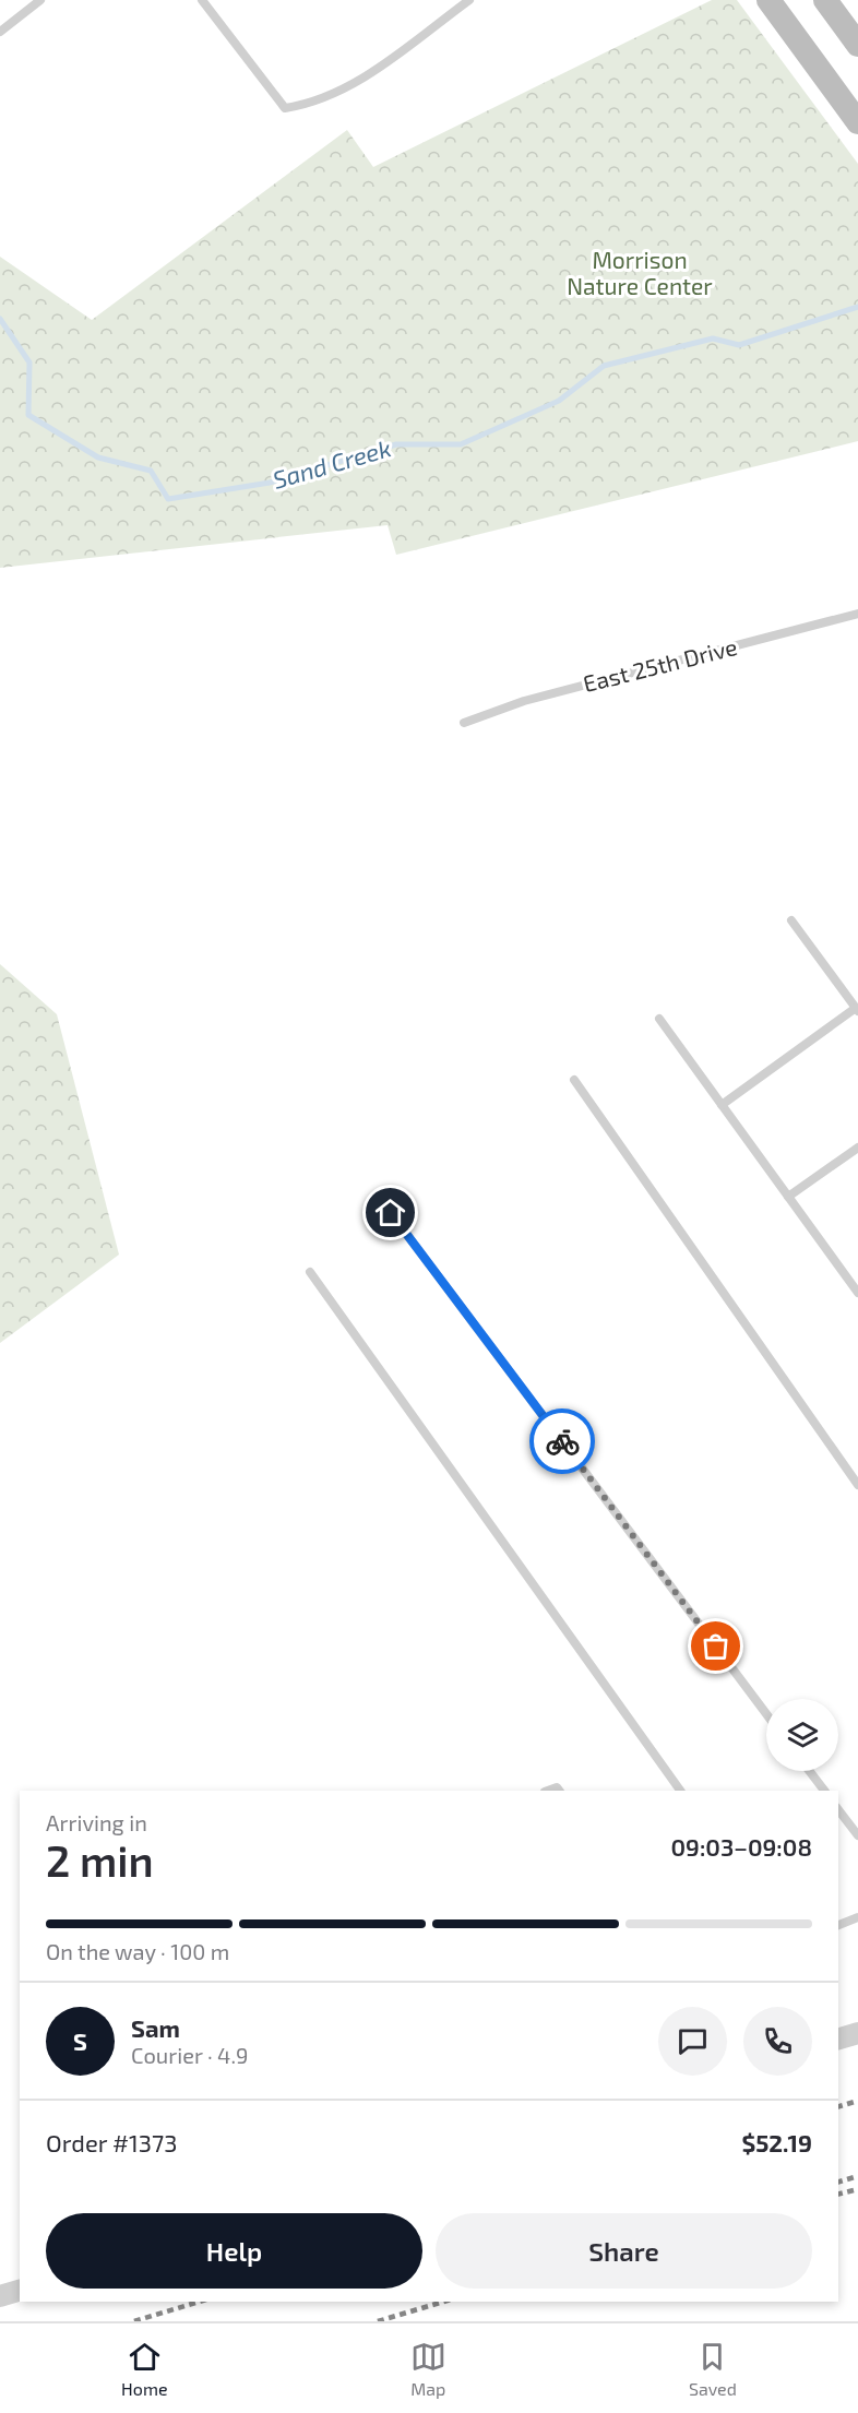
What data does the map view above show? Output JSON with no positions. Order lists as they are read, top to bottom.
{
  "streets": {
    "lane": ["East 25th Drive"]
  },
  "water": ["Sand Creek"],
  "parks": ["Morrison Nature Center"],
  "page": {
    "heading": ["2 min", "Arriving in", "09:03–09:08"],
    "panel": [
      "Sam",
      "Courier · 4.9",
      "Order #1373",
      "$52.19"
    ],
    "bar": "On the way · 100 m",
    "round": "S",
    "buttons": ["Help", "Share"],
    "tabs": ["Home", "Map", "Saved"]
  }
}
